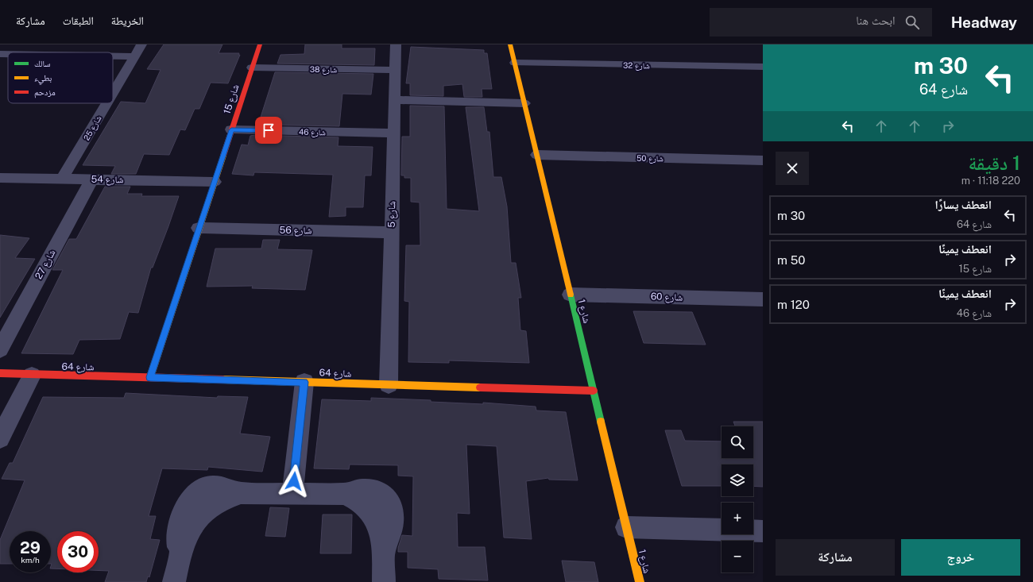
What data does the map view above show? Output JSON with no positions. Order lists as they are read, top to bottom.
{
  "streets": {
    "street": [
      "شارع 32",
      "شارع 38",
      "شارع 15",
      "شارع 25",
      "شارع 46",
      "شارع 50",
      "شارع 54",
      "شارع 5",
      "شارع 56",
      "شارع 27",
      "شارع 60",
      "شارع 1",
      "شارع 64"
    ]
  },
  "crossings": [
    ["شارع 32", "شارع 1"],
    ["شارع 38", "شارع 15"],
    ["شارع 38", "شارع 5"],
    ["شارع 15", "شارع 46"],
    ["شارع 15", "شارع 54"],
    ["شارع 15", "شارع 56"],
    ["شارع 15", "شارع 64"],
    ["شارع 25", "شارع 54"],
    ["شارع 46", "شارع 5"],
    ["شارع 50", "شارع 1"],
    ["شارع 54", "شارع 27"],
    ["شارع 5", "شارع 56"],
    ["شارع 5", "شارع 64"],
    ["شارع 60", "شارع 1"],
    ["شارع 1", "شارع 64"]
  ],
  "legend": ["سالك", "بطيء", "مزدحم"],
  "page": {
    "header": "Headway",
    "search": "ابحث هنا",
    "nav": ["الخريطة", "الطبقات", "مشاركة"],
    "turn": ["30 m", "شارع 64"],
    "heading": ["1 دقيقة", "220 m · 11:18"],
    "list": [
      {
        "name": "انعطف يسارًا",
        "note": "شارع 64",
        "value": "30 m"
      },
      {
        "name": "انعطف يمينًا",
        "note": "شارع 15",
        "value": "50 m"
      },
      {
        "name": "انعطف يمينًا",
        "note": "شارع 46",
        "value": "120 m"
      }
    ],
    "map_buttons": ["+", "−"],
    "speed": "29 km/h",
    "limit": "30",
    "buttons": ["خروج", "مشاركة"]
  }
}
